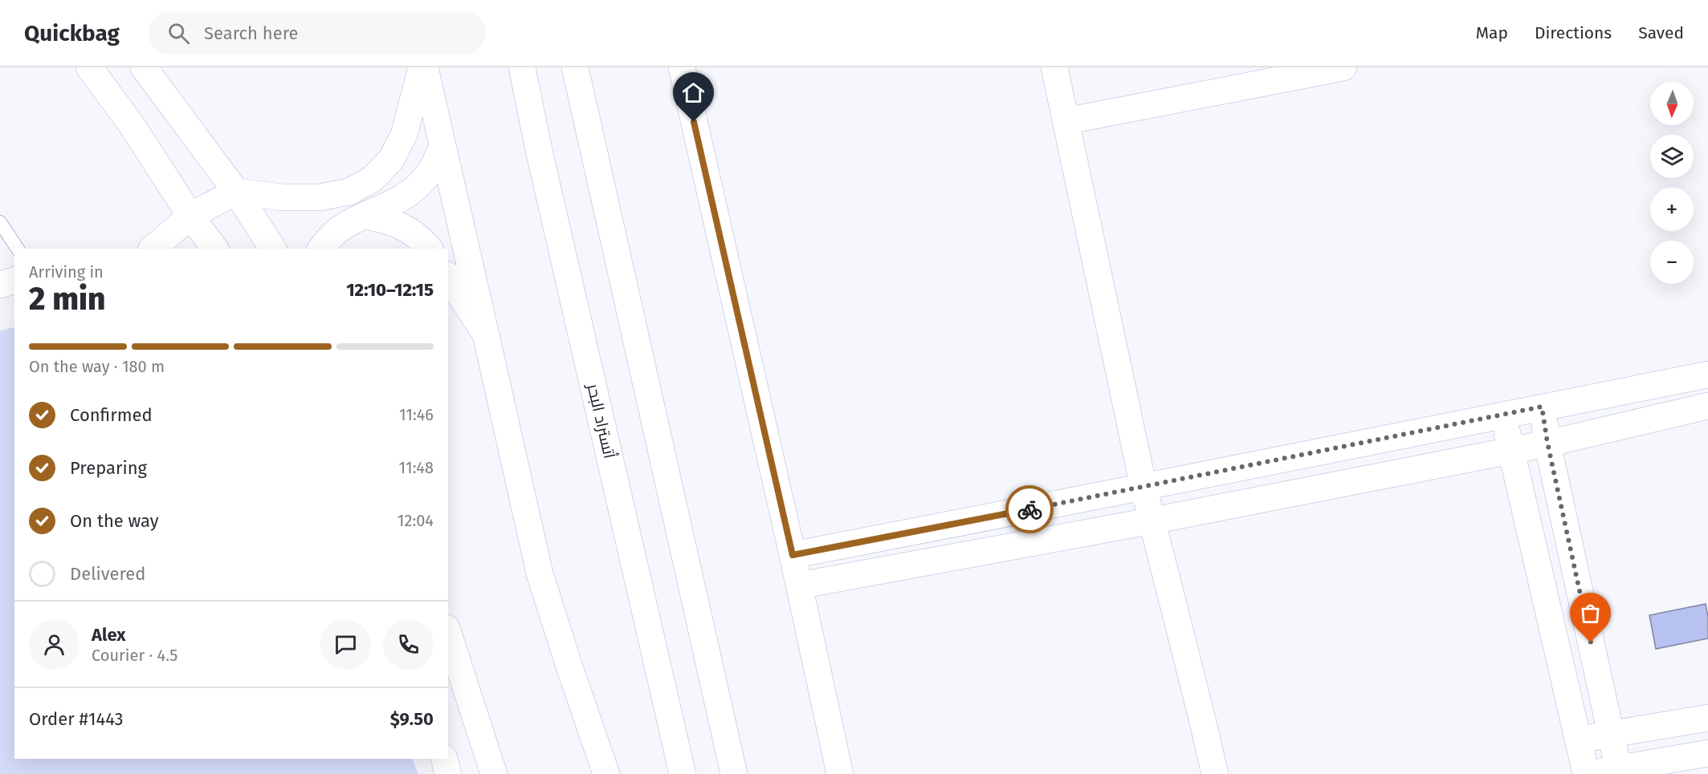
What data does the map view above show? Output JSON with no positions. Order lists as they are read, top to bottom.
{
  "streets": {
    "main road": ["أتستراد البحر"]
  },
  "north": "bottom",
  "page": {
    "header": "Quickbag",
    "search": "Search here",
    "nav": ["Map", "Directions", "Saved"],
    "map_buttons": ["+", "−"],
    "heading": ["2 min", "Arriving in", "12:10–12:15"],
    "panel": [
      "Alex",
      "Courier · 4.5",
      "Order #1443",
      "$9.50"
    ],
    "bar": "On the way · 180 m",
    "list": [
      ["Confirmed", "11:46"],
      ["Preparing", "11:48"],
      ["On the way", "12:04"],
      "Delivered"
    ]
  }
}
